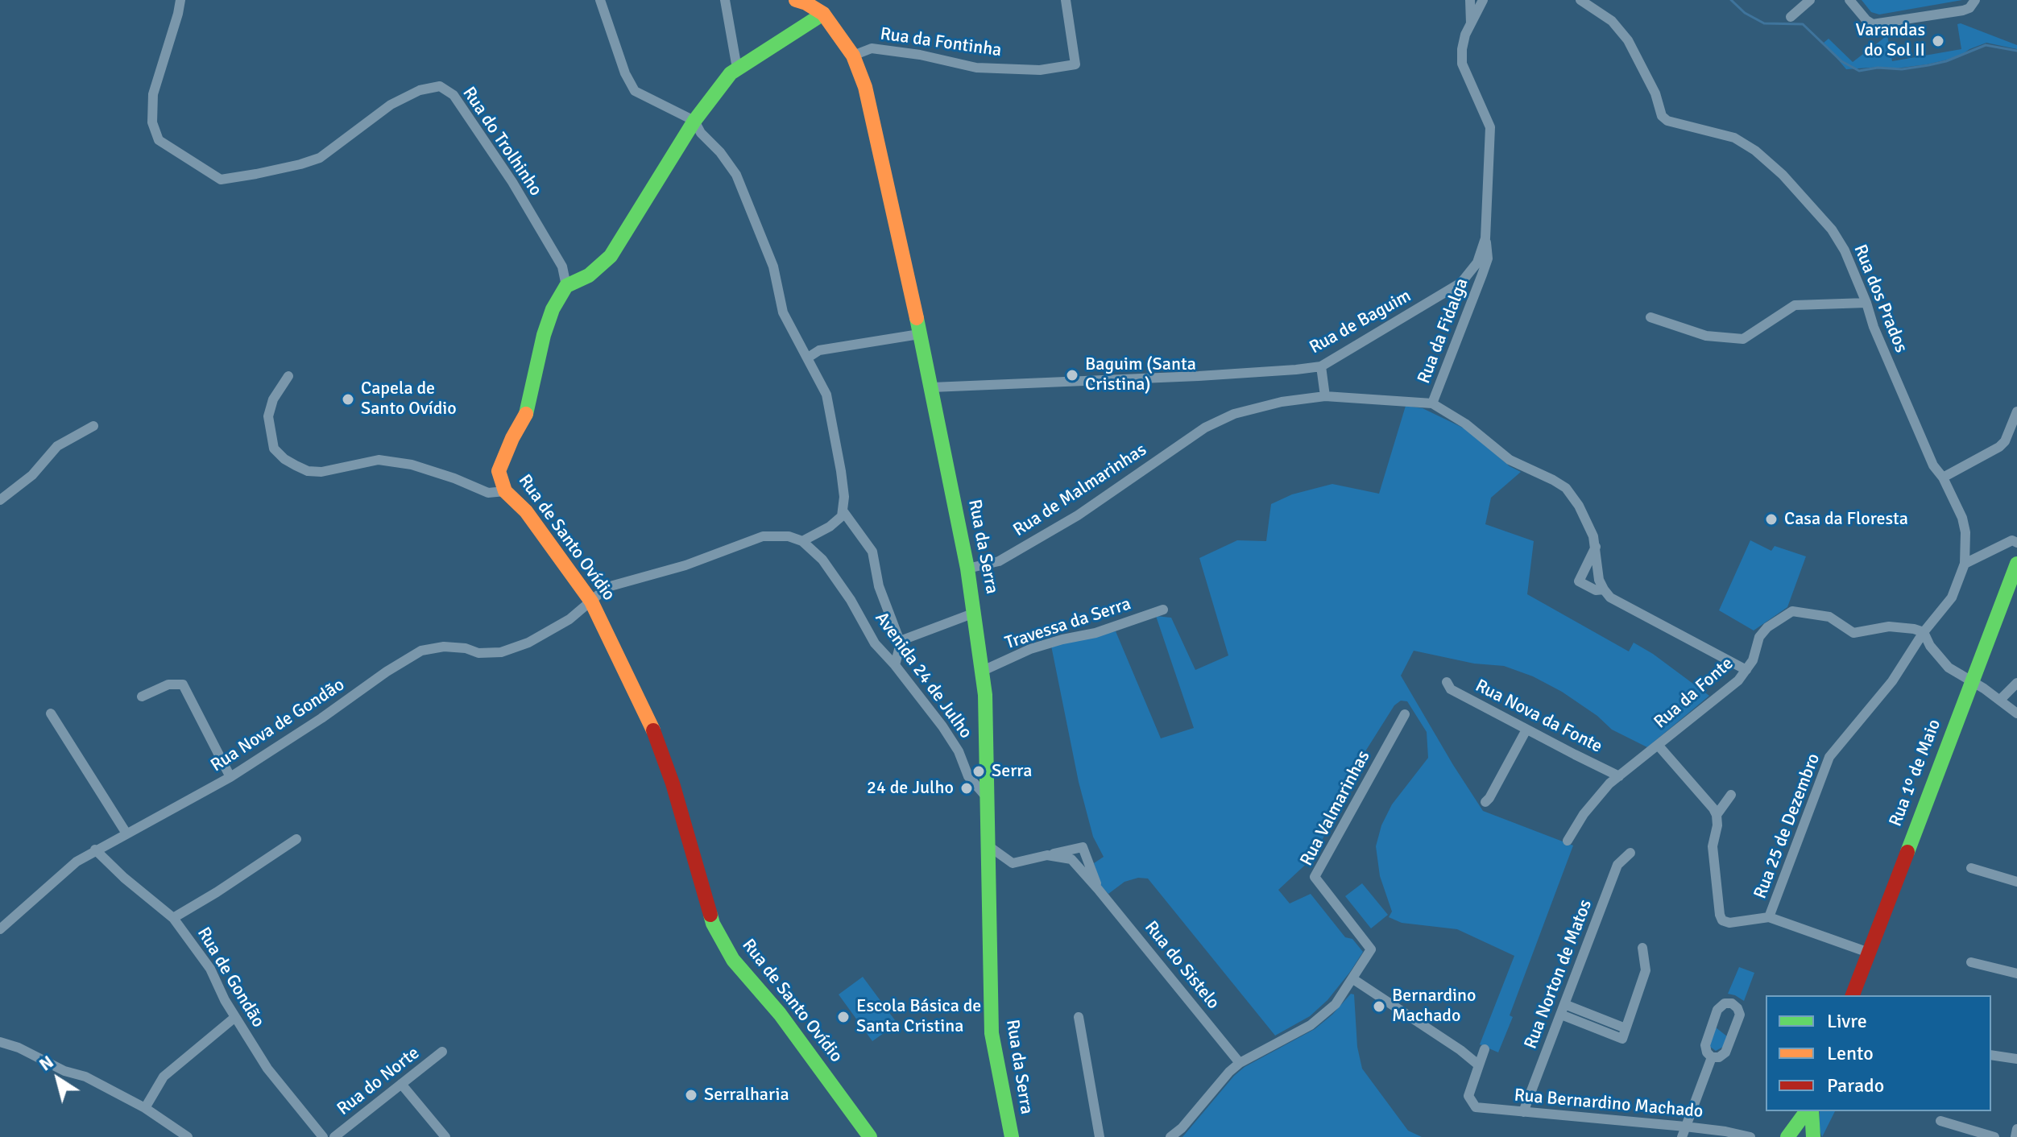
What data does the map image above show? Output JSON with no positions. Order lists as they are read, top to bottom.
{
  "streets": {
    "main road": ["Rua de Santo Ovídio", "Rua da Serra", "Rua 1º de Maio"],
    "street": [
      "Rua da Fontinha",
      "Rua do Trolhinho",
      "Rua dos Prados",
      "Rua de Baguim",
      "Rua da Fidalga",
      "Rua de Malmarinhas",
      "Travessa da Serra",
      "Avenida 24 de Julho",
      "Rua da Fonte",
      "Rua Nova da Fonte",
      "Rua Nova de Gondão",
      "Rua Valmarinhas",
      "Rua 25 de Dezembro",
      "Rua do Sistelo",
      "Rua Norton de Matos",
      "Rua de Gondão",
      "Rua do Norte",
      "Rua Bernardino Machado"
    ]
  },
  "crossings": [
    ["Rua da Fontinha", "Rua da Serra"],
    ["Rua do Trolhinho", "Rua de Santo Ovídio"],
    ["Rua dos Prados", "Rua da Fonte"],
    ["Rua dos Prados", "Rua 25 de Dezembro"],
    ["Rua de Baguim", "Rua da Fidalga"],
    ["Rua de Baguim", "Rua da Serra"],
    ["Rua da Fidalga", "Rua de Malmarinhas"],
    ["Rua de Malmarinhas", "Rua da Serra"],
    ["Rua de Santo Ovídio", "Rua Nova de Gondão"],
    ["Rua da Serra", "Travessa da Serra"],
    ["Rua da Serra", "Avenida 24 de Julho"],
    ["Rua da Serra", "Rua do Sistelo"],
    ["Rua da Fonte", "Rua Nova da Fonte"],
    ["Rua da Fonte", "Rua 25 de Dezembro"],
    ["Rua Nova de Gondão", "Rua de Gondão"],
    ["Rua 1º de Maio", "Rua 25 de Dezembro"],
    ["Rua Norton de Matos", "Rua Bernardino Machado"]
  ],
  "places": [
    "Varandas do Sol II",
    "Baguim (Santa Cristina)",
    "Capela de Santo Ovídio",
    "Casa da Floresta",
    "Serra",
    "24 de Julho",
    "Bernardino Machado",
    "Escola Básica de Santa Cristina",
    "Serralharia"
  ],
  "legend": ["Livre", "Lento", "Parado"],
  "north": "top left"
}
